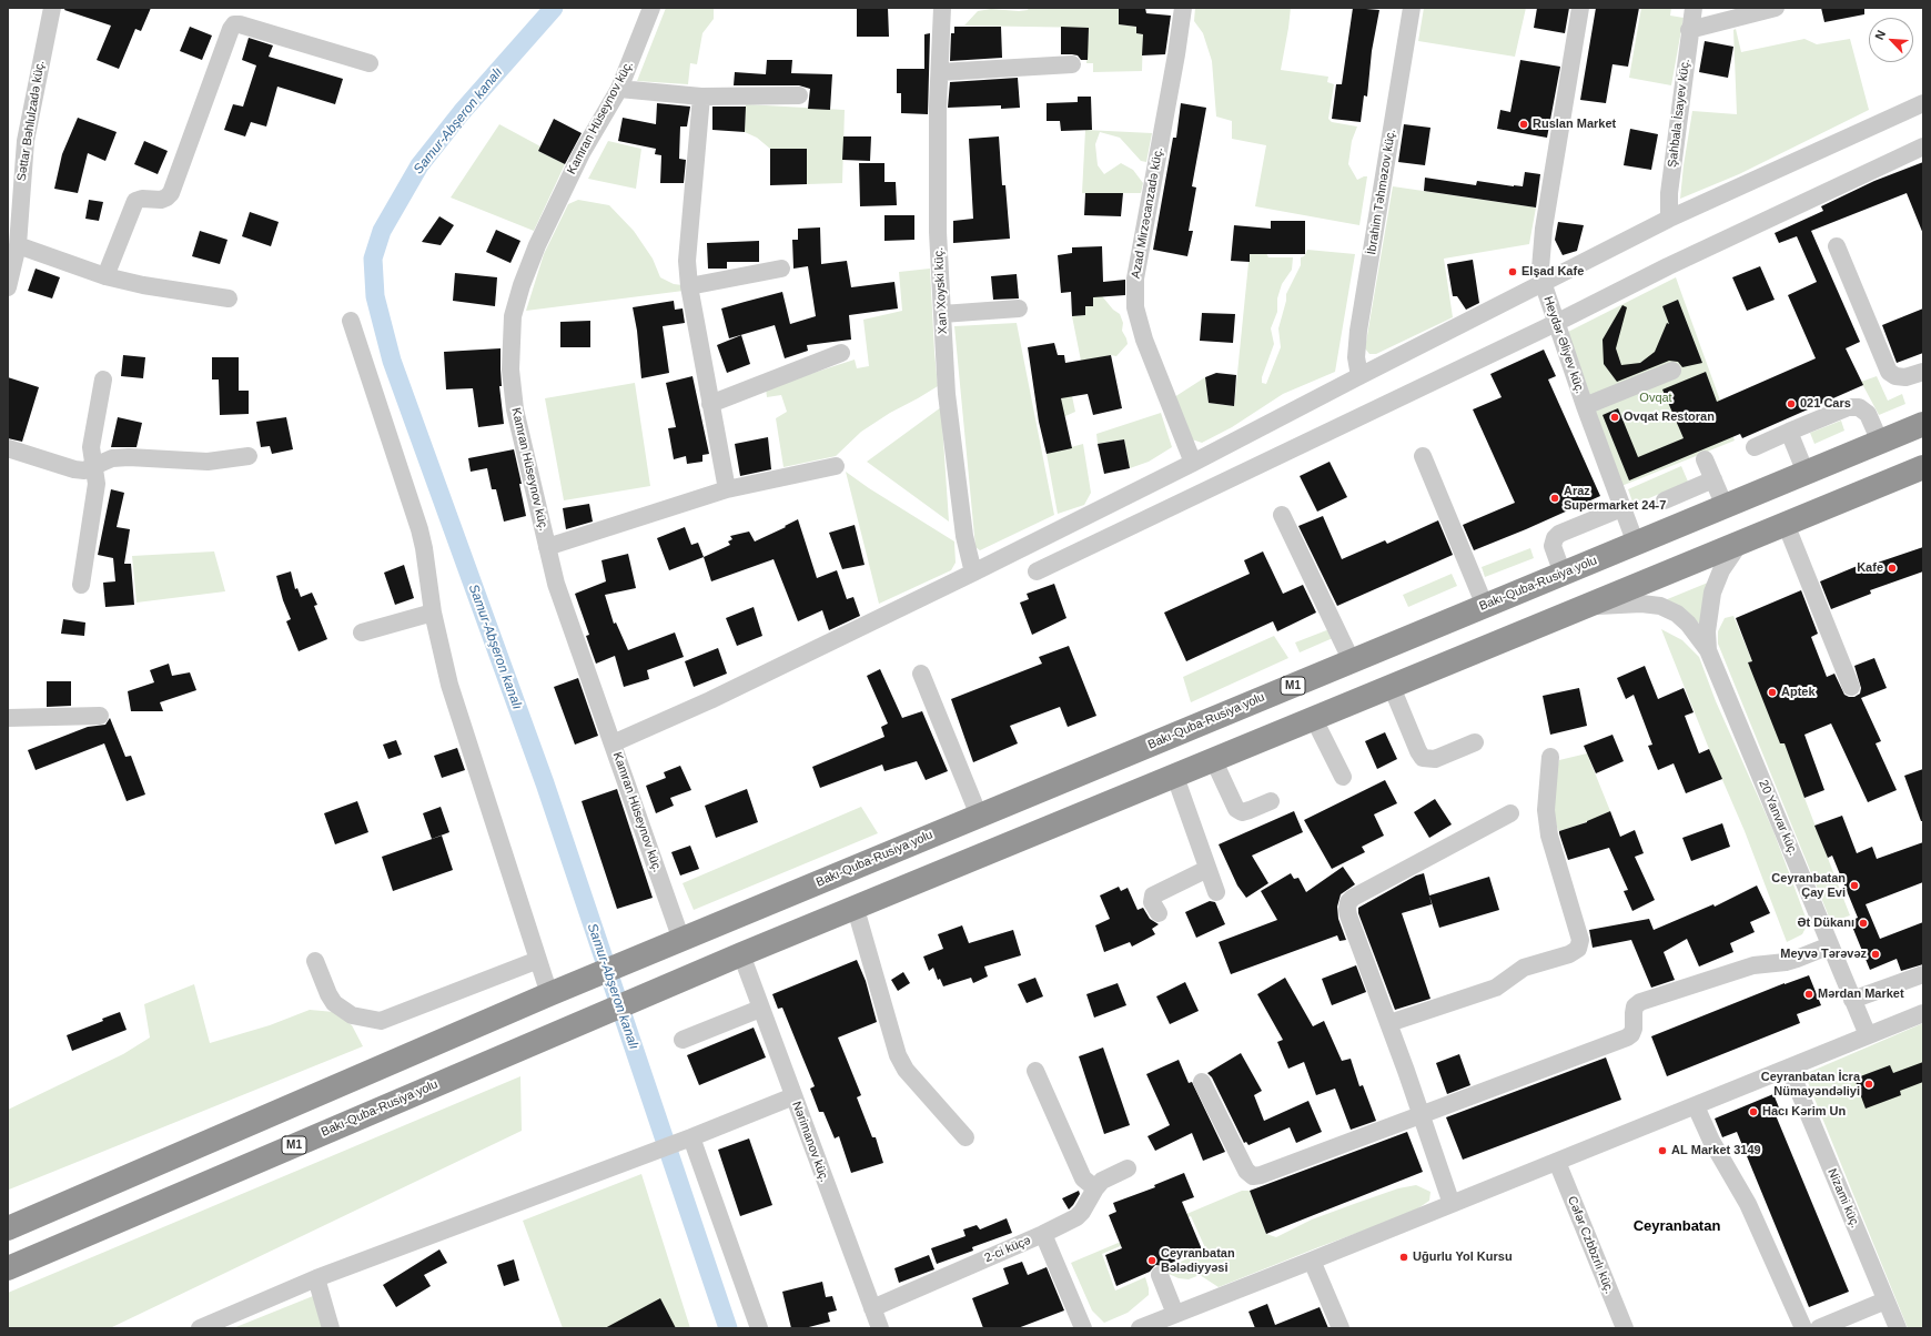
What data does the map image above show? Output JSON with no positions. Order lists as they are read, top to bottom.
{
  "streets": {
    "highway": ["Bakı-Quba-Rusiya yolu", "M1"],
    "street": [
      "Şahbala İsayev küç.",
      "Kamran Hüseynov küç.",
      "Səttar Bəhlulzadə küç.",
      "İbrahim Təhməzov küç.",
      "Azad Mirzəcanzadə küç.",
      "Xan Xoyski küç.",
      "Heydər Əliyev küç.",
      "20 Yanvar küç.",
      "Nərimanov küç.",
      "Nizami küç.",
      "Cəfər Czbbzrlı küç.",
      "2-ci küçə"
    ]
  },
  "crossings": [
    ["Kamran Hüseynov küç.", "Bakı-Quba-Rusiya yolu"],
    ["Heydər Əliyev küç.", "Bakı-Quba-Rusiya yolu"],
    ["Bakı-Quba-Rusiya yolu", "Nərimanov küç."],
    ["Nərimanov küç.", "2-ci küçə"]
  ],
  "districts": ["Ceyranbatan"],
  "water": ["Samur-Abşeron kanalı"],
  "parks": ["Ovqat"],
  "places": [
    "Ruslan Market",
    "Elşad Kafe",
    "021 Cars",
    "Ovqat Restoran",
    "Araz Supermarket 24-7",
    "Kafe",
    "Aptek",
    "Ceyranbatan Çay Evi",
    "Ət Dükanı",
    "Meyvə Tərəvəz",
    "Mərdan Market",
    "Ceyranbatan İcra Nümayəndəliyi",
    "Hacı Kərim Un",
    "AL Market 3149",
    "Uğurlu Yol Kursu",
    "Ceyranbatan Bələdiyyəsi"
  ],
  "north": "top left"
}
